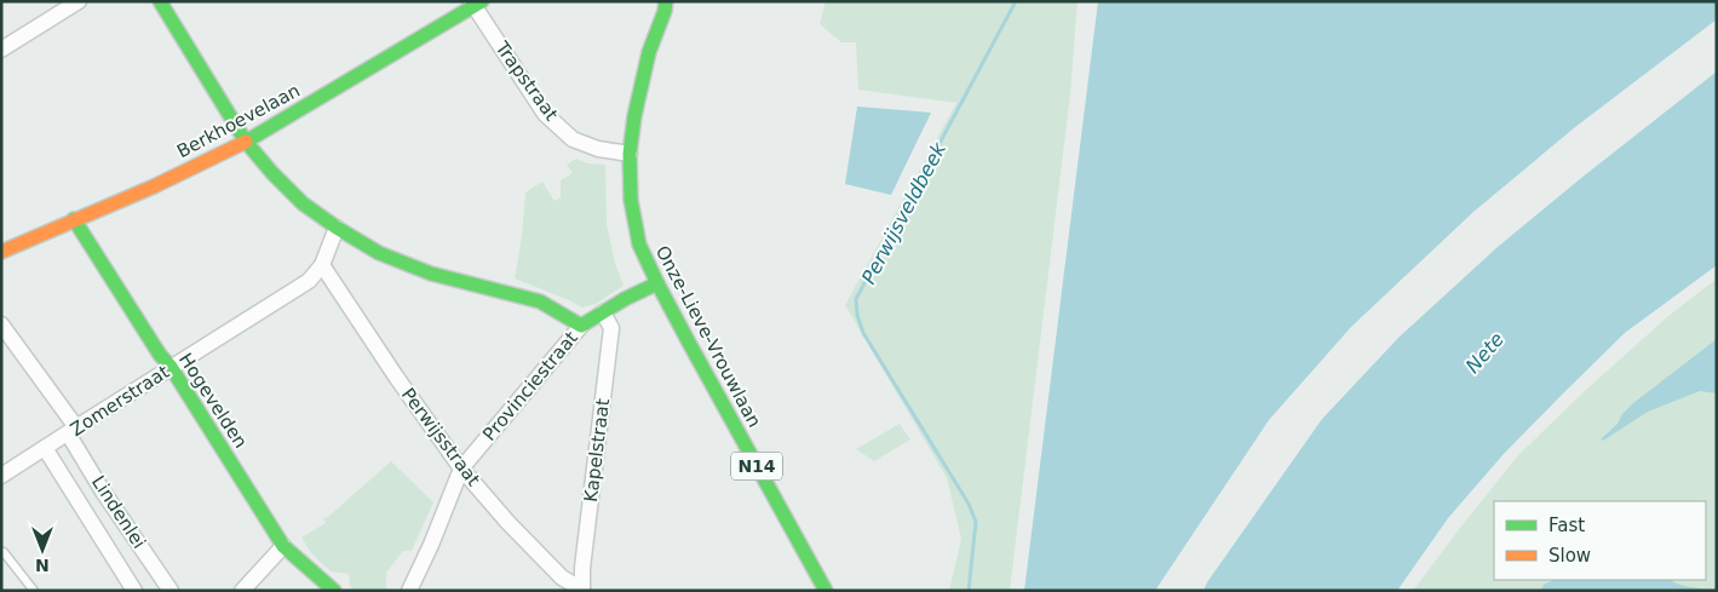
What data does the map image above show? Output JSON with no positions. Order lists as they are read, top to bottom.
{
  "streets": {
    "main road": [
      "Berkhoevelaan",
      "Onze-Lieve-Vrouwlaan",
      "Provinciestraat",
      "Hogevelden",
      "N14"
    ],
    "street": [
      "Trapstraat",
      "Zomerstraat",
      "Perwijsstraat",
      "Kapelstraat",
      "Lindenlei"
    ]
  },
  "crossings": [
    ["Trapstraat", "Berkhoevelaan"],
    ["Trapstraat", "Onze-Lieve-Vrouwlaan"],
    ["Berkhoevelaan", "Hogevelden"],
    ["Onze-Lieve-Vrouwlaan", "Provinciestraat"],
    ["Onze-Lieve-Vrouwlaan", "N14"],
    ["Provinciestraat", "Perwijsstraat"],
    ["Provinciestraat", "Kapelstraat"],
    ["Zomerstraat", "Hogevelden"],
    ["Zomerstraat", "Perwijsstraat"],
    ["Zomerstraat", "Lindenlei"],
    ["Perwijsstraat", "Kapelstraat"]
  ],
  "water": ["Perwijsveldbeek", "Nete"],
  "legend": ["Fast", "Slow"],
  "north": "bottom"
}
